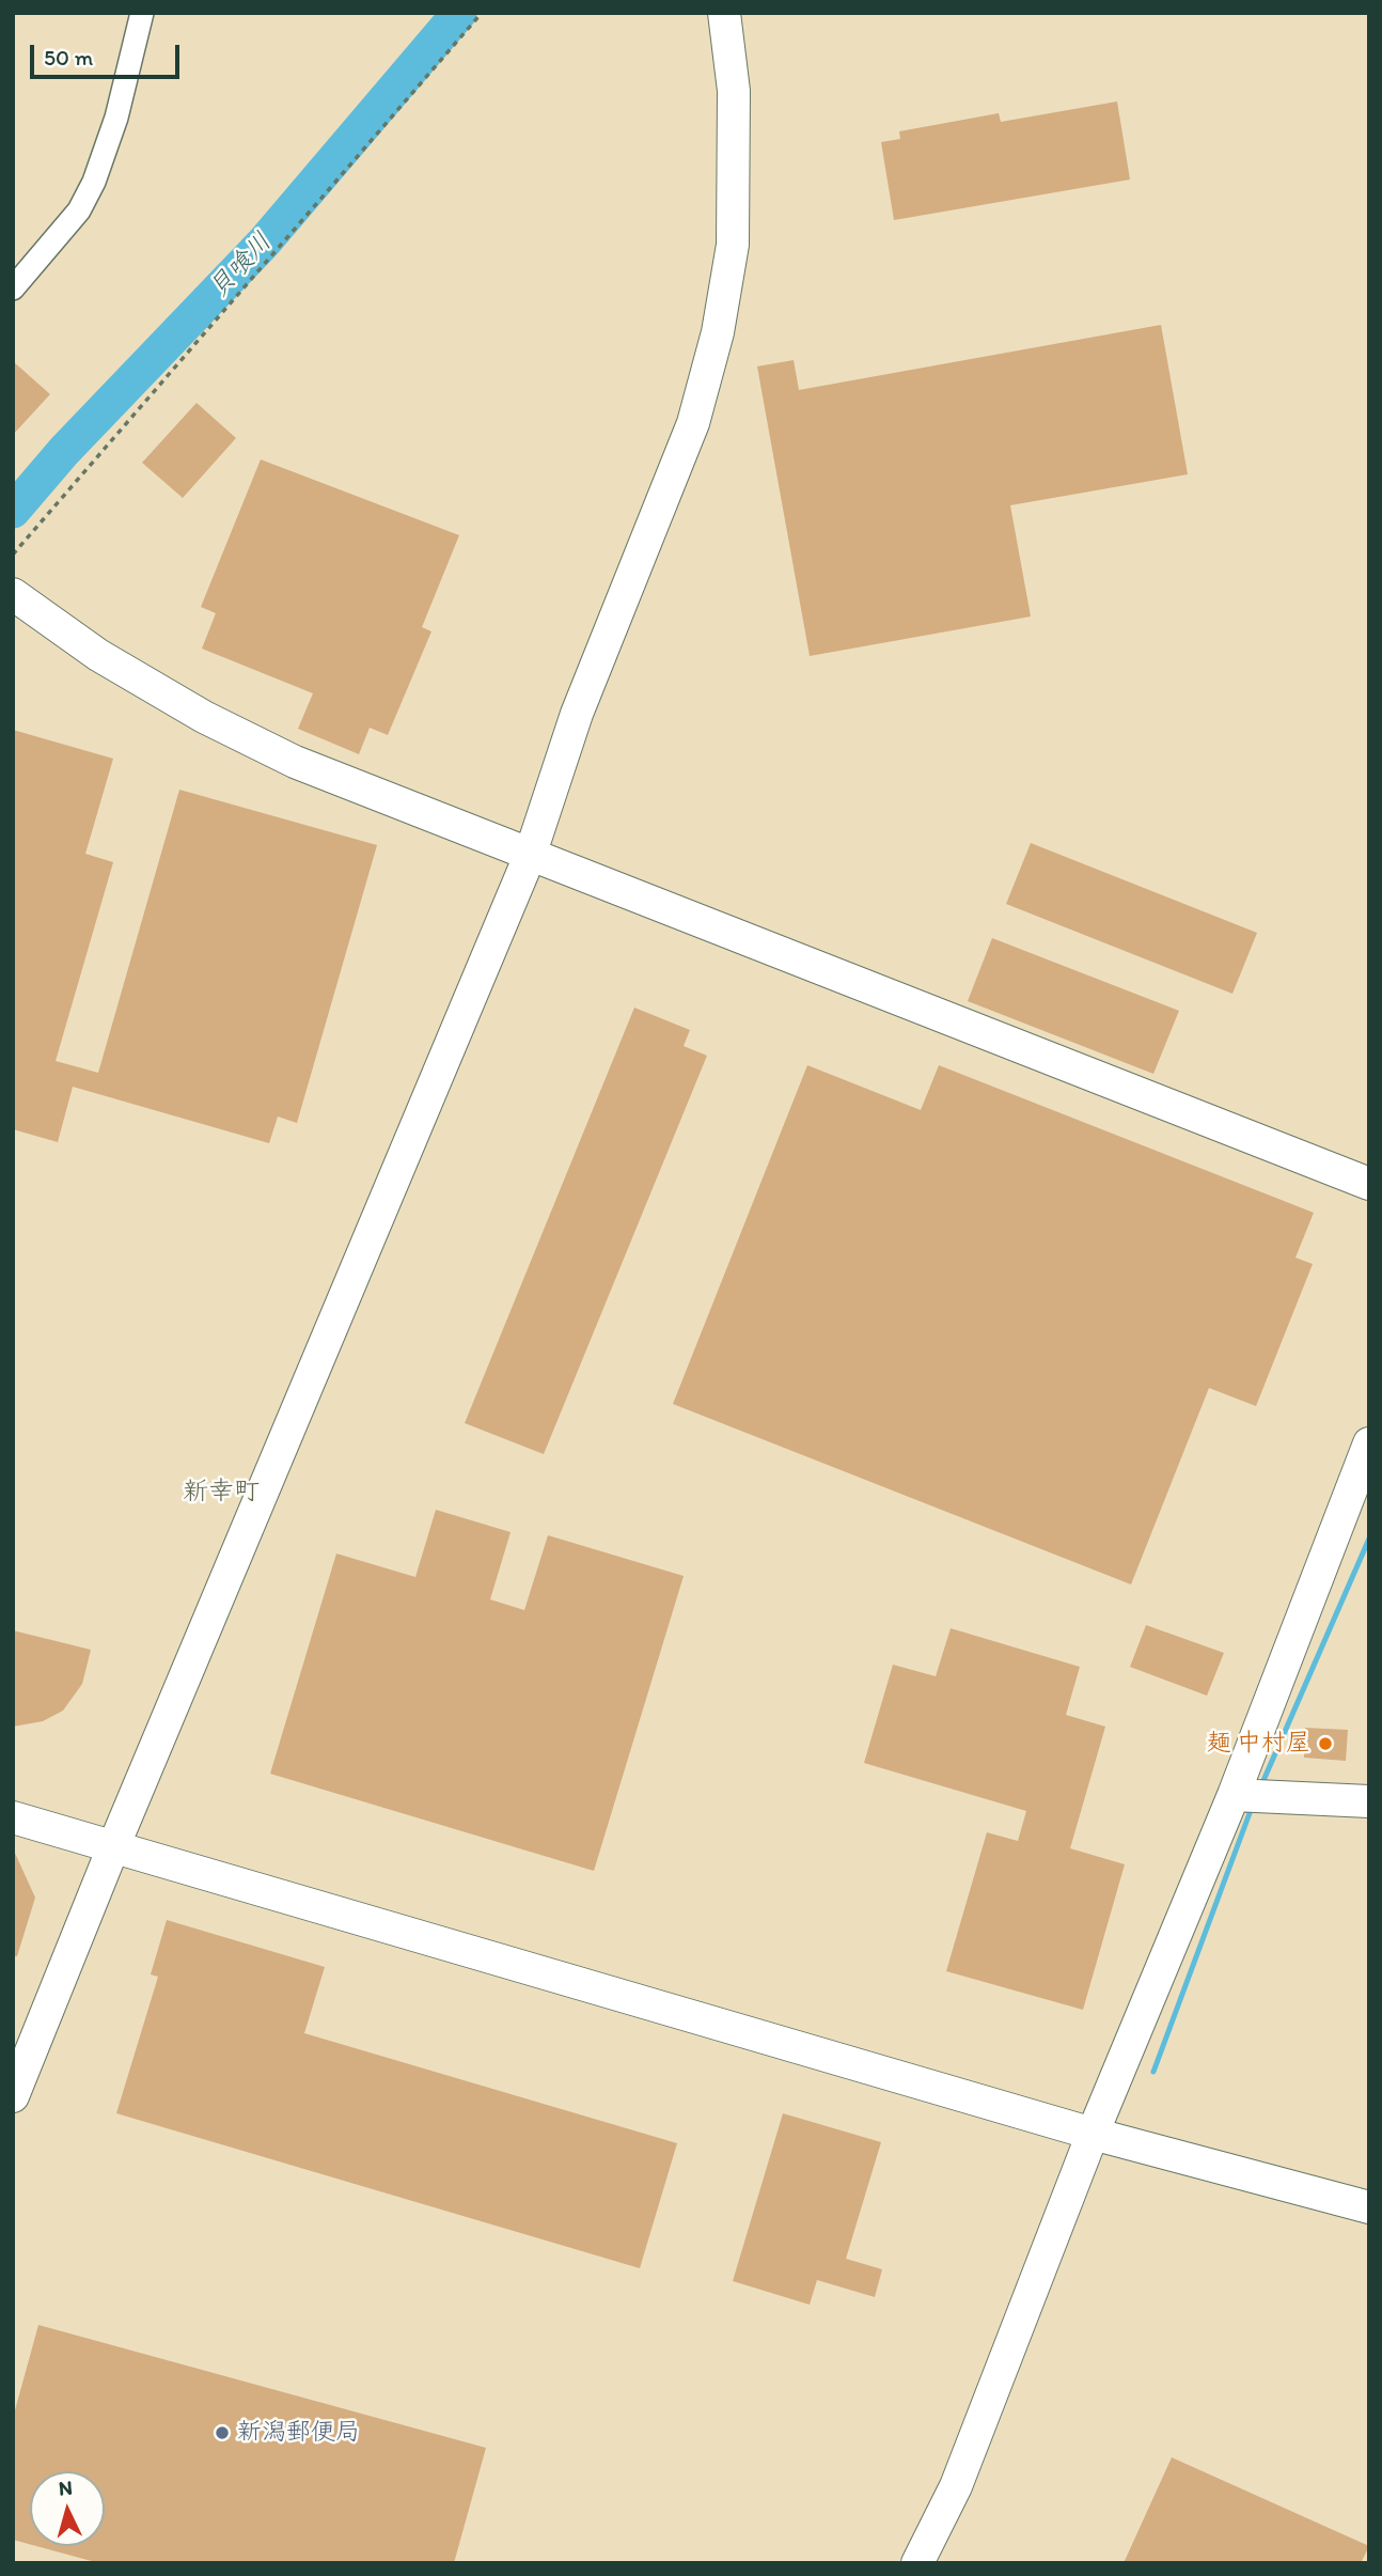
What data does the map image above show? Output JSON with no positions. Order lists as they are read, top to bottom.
{
  "districts": ["新幸町"],
  "water": ["貝喰川"],
  "places": ["麺 中村屋", "新潟郵便局"],
  "scale_bar": "50 m",
  "north": "top"
}
